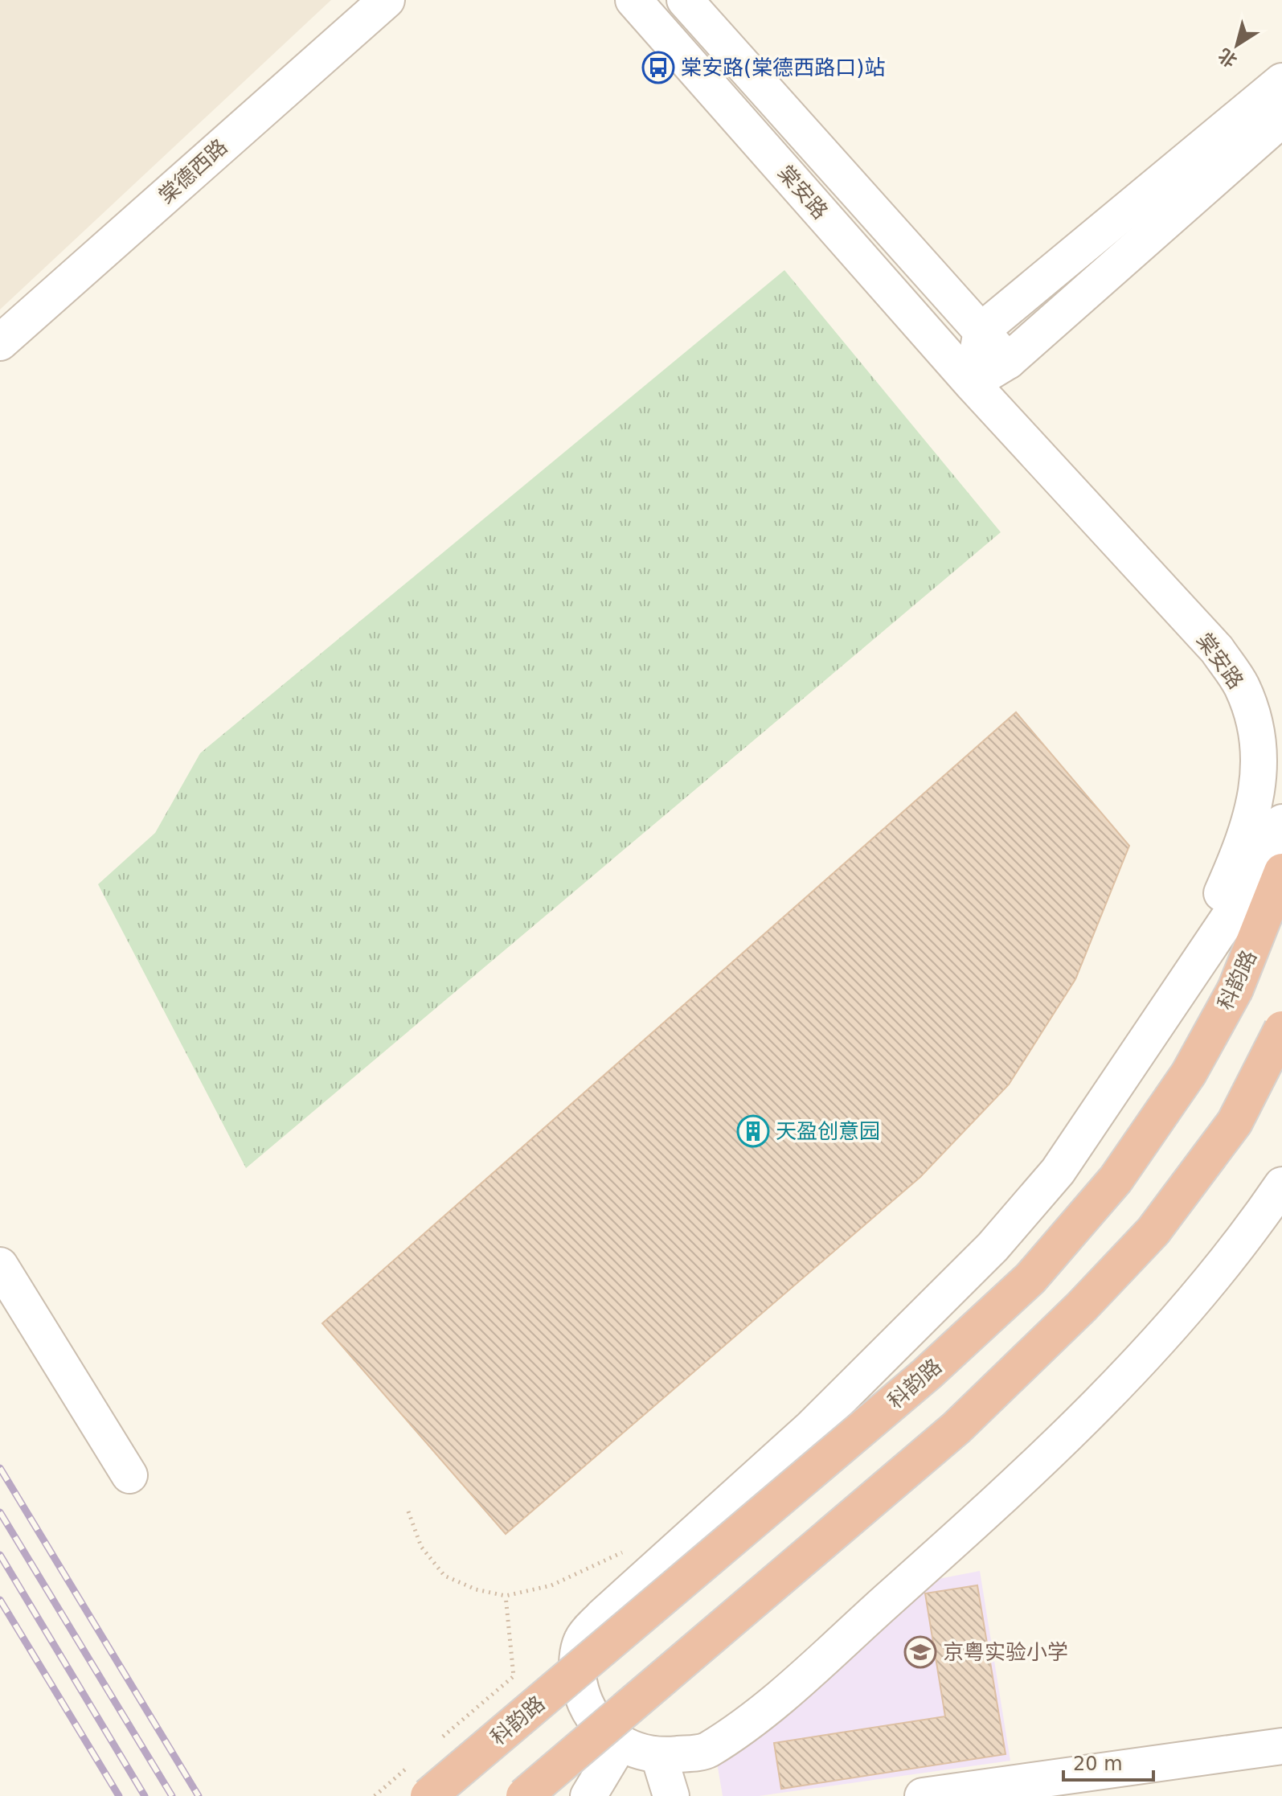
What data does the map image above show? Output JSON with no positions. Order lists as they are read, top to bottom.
{
  "streets": {
    "highway": ["科韵路"],
    "street": ["棠德西路", "棠安路"]
  },
  "places": {
    "bus stop": ["棠安路(棠德西路口)站"],
    "building": ["天盈创意园"],
    "school or university": ["京粤实验小学"]
  },
  "scale_bar": "20 m",
  "north": "bottom left"
}
